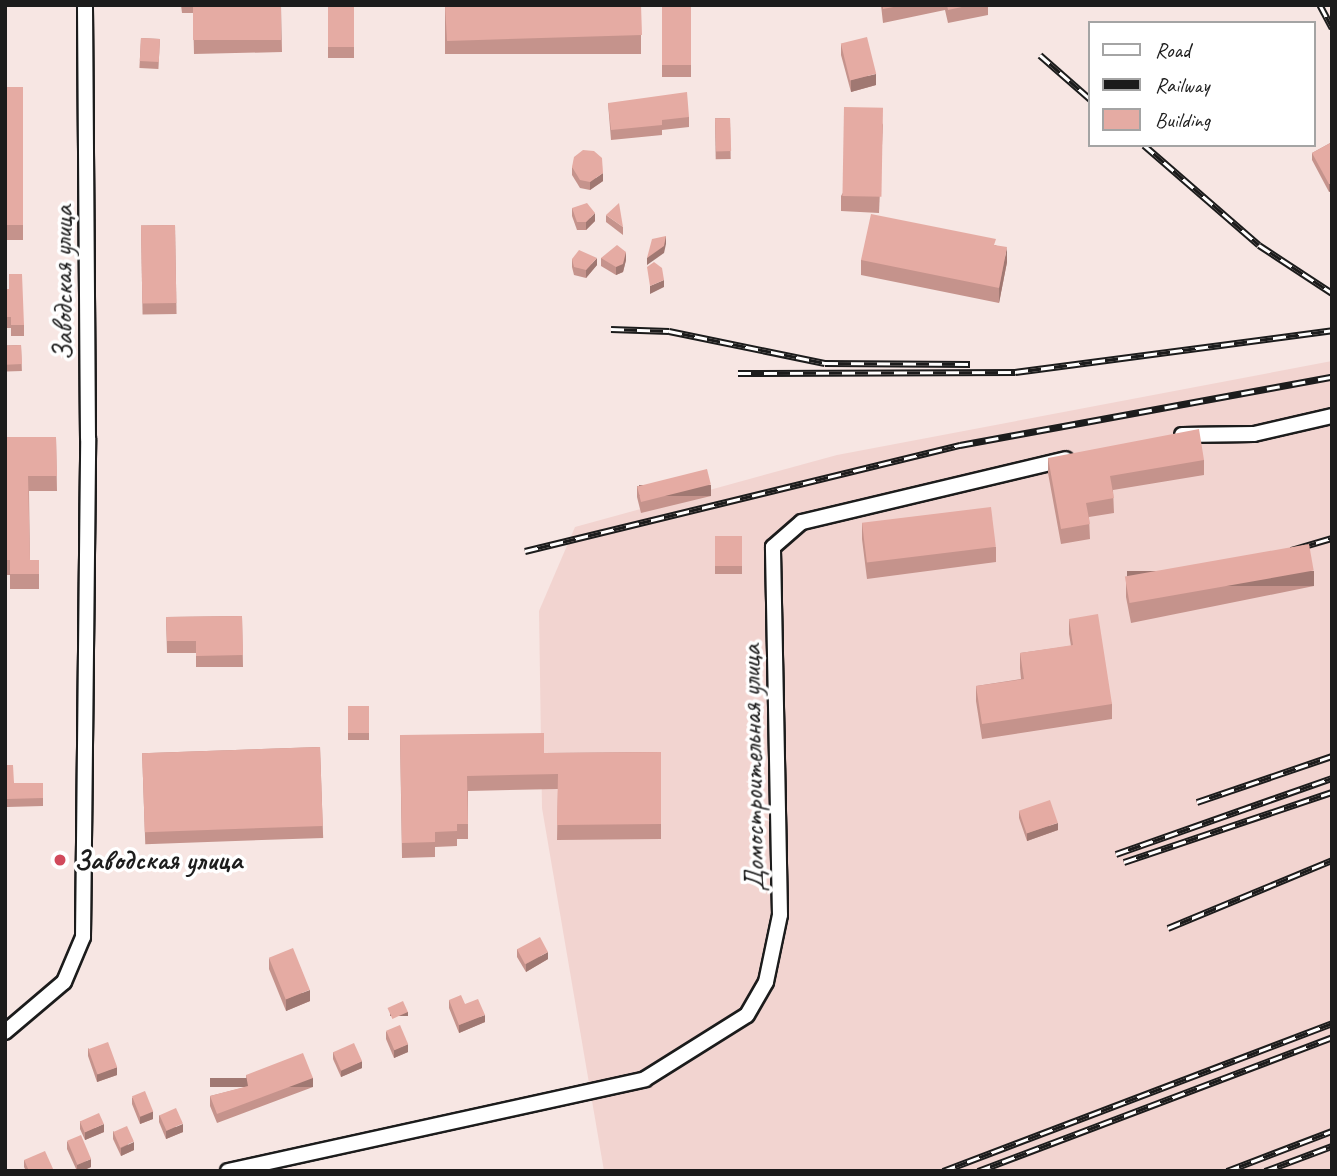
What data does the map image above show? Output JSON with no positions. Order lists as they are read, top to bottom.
{
  "streets": {
    "street": ["Заводская улица", "Домостроительная улица"]
  },
  "places": ["Заводская улица"],
  "legend": ["Road", "Railway", "Building"]
}
